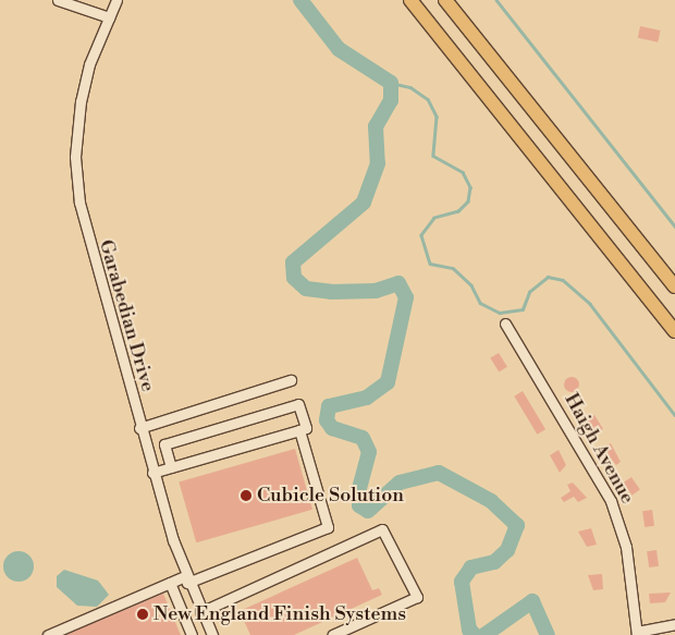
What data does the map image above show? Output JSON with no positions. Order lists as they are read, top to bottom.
{
  "streets": {
    "street": ["Garabedian Drive", "Haigh Avenue"]
  },
  "places": ["Cubicle Solution", "New England Finish Systems"]
}
